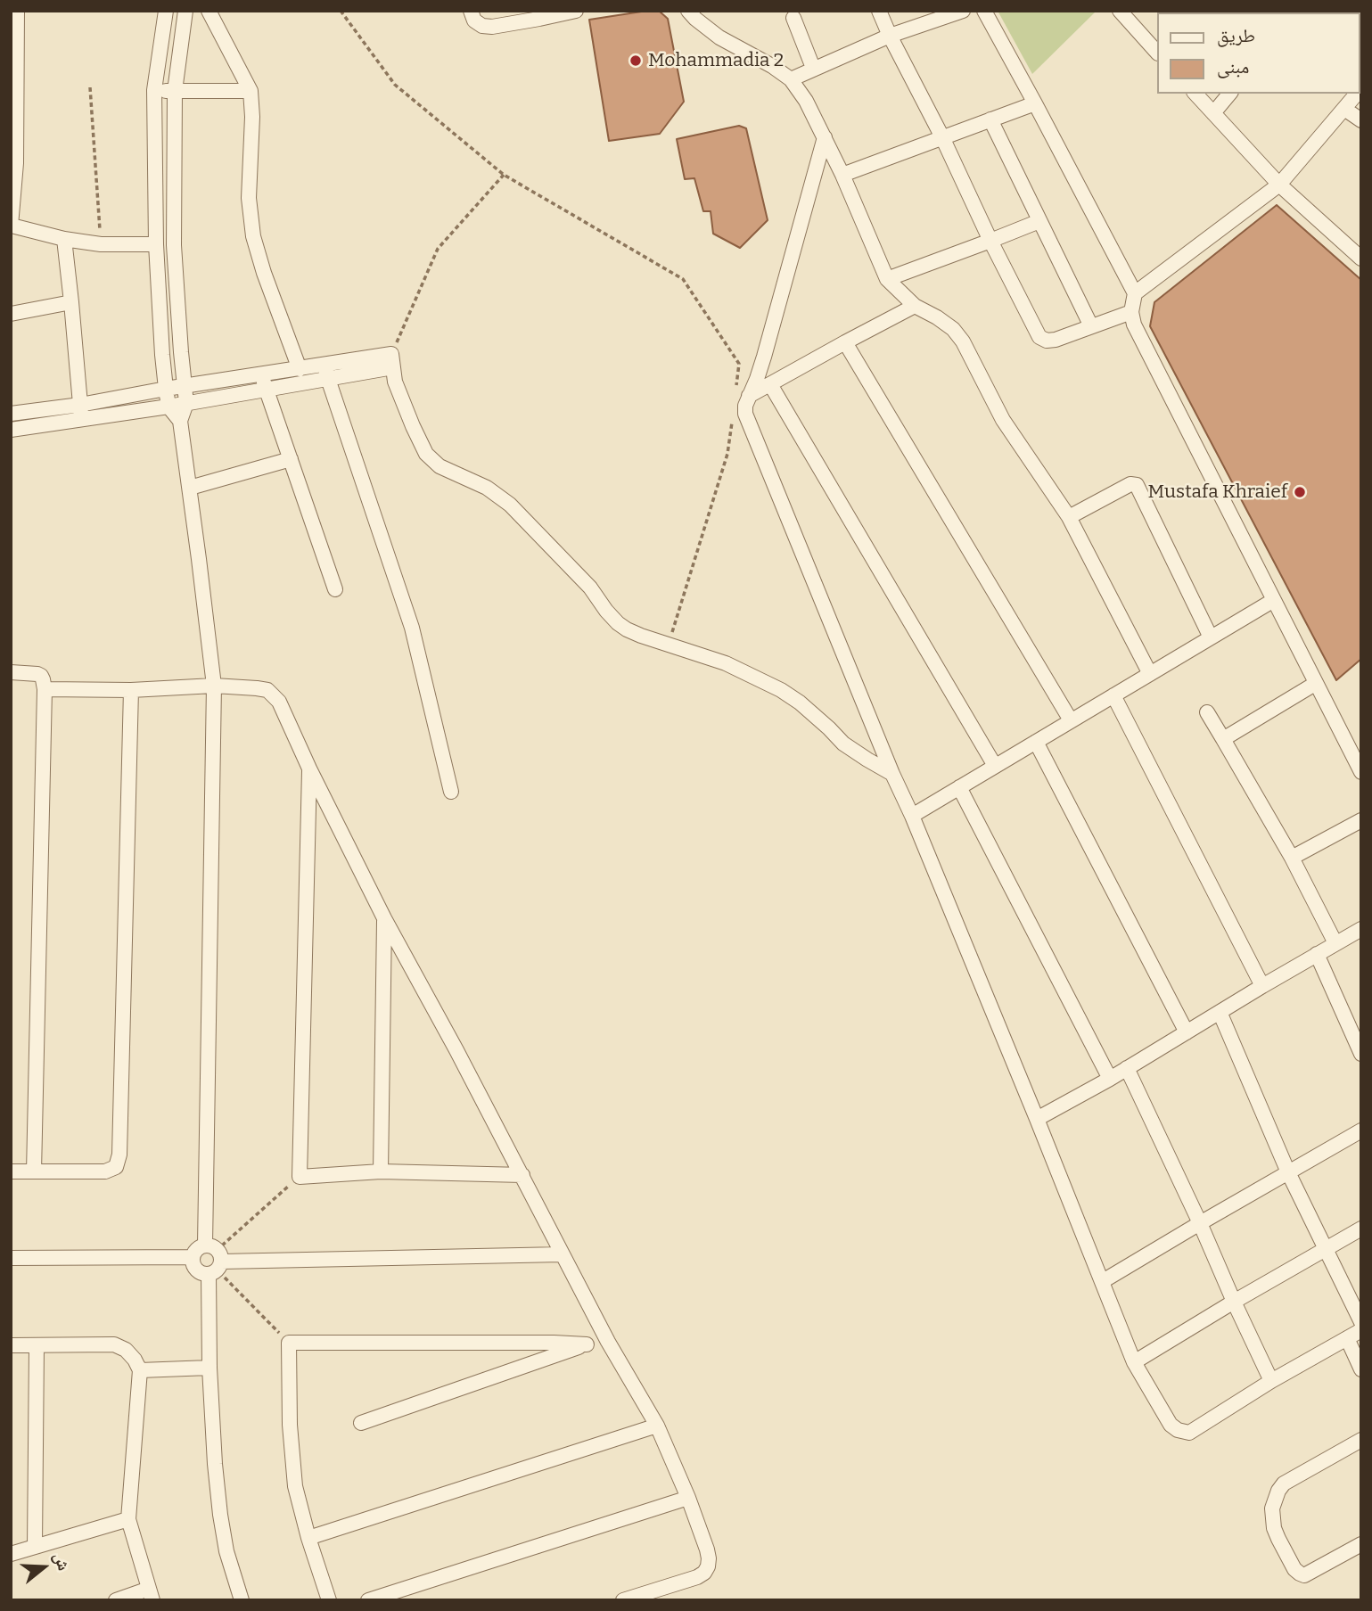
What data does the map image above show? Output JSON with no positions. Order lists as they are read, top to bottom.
{
  "places": ["Mohammadia 2", "Mustafa Khraief"],
  "legend": ["طريق", "مبنى"],
  "north": "right"
}
